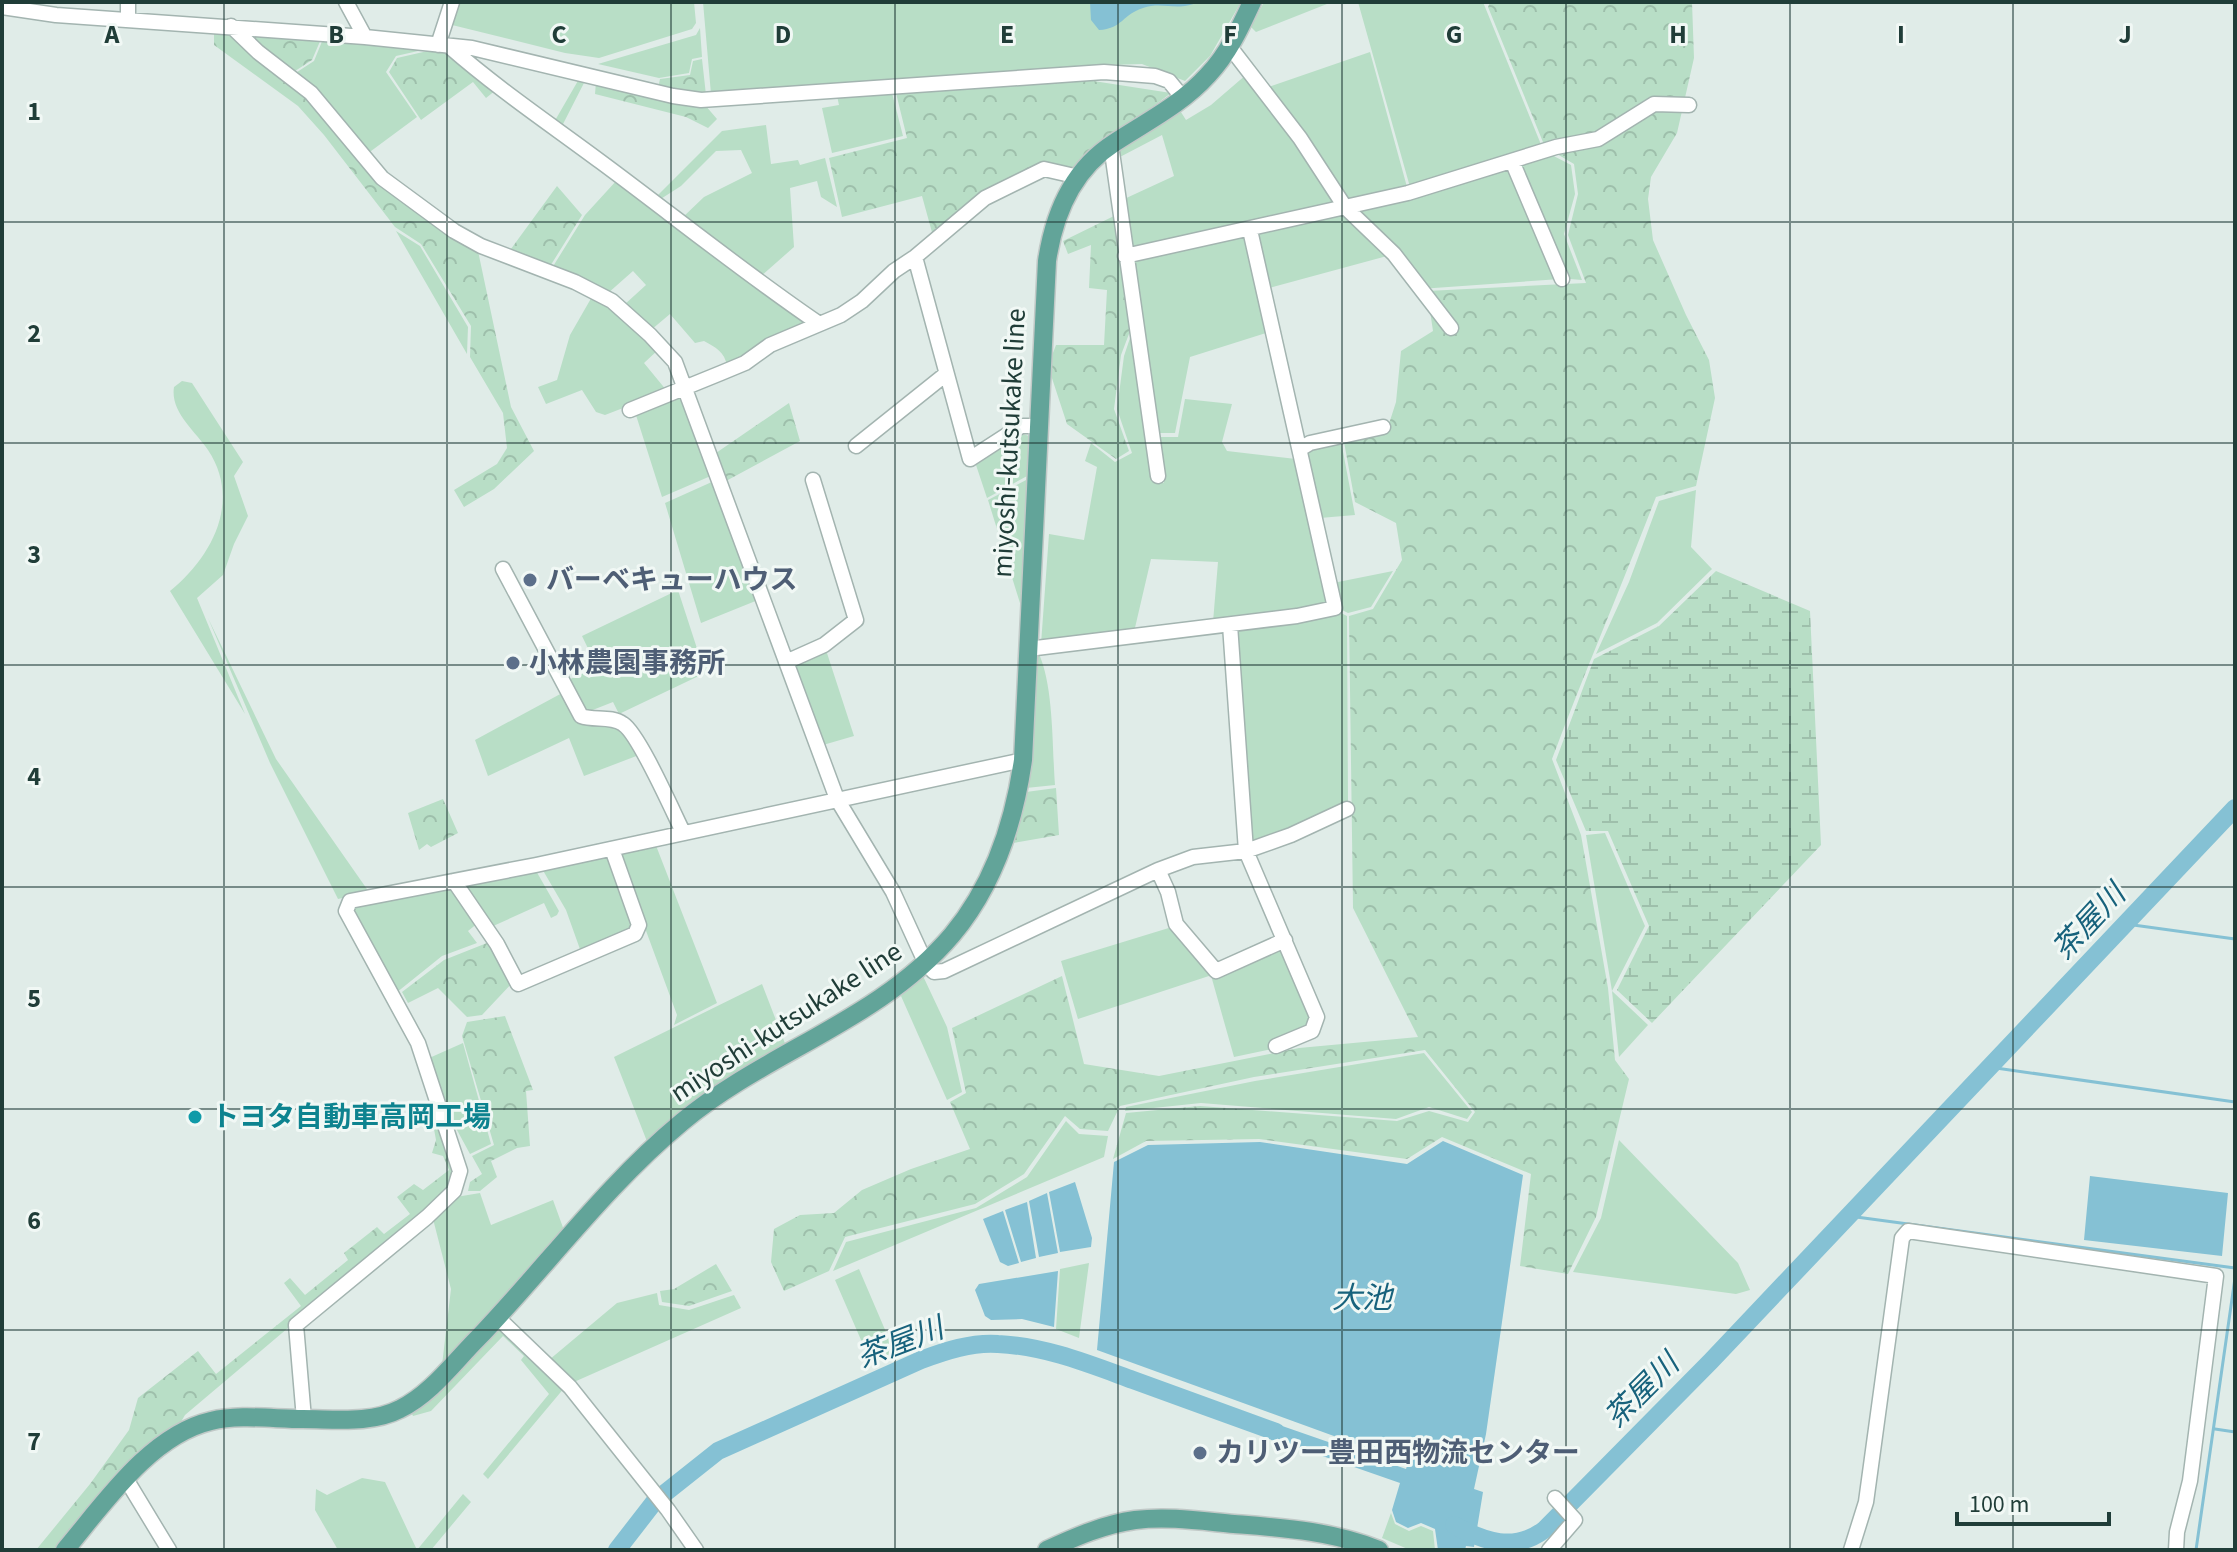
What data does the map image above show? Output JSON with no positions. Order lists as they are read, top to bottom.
{
  "streets": {
    "main road": ["miyoshi-kutsukake line"]
  },
  "water": ["茶屋川", "大池"],
  "places": [
    "バーベキューハウス",
    "小林農園事務所",
    "トヨタ自動車高岡工場",
    "カリツー豊田西物流センター"
  ],
  "scale_bar": "100 m",
  "grid": {
    "columns": [
      "A",
      "B",
      "C",
      "D",
      "E",
      "F",
      "G",
      "H",
      "I",
      "J"
    ],
    "rows": [
      "1",
      "2",
      "3",
      "4",
      "5",
      "6",
      "7"
    ]
  }
}
